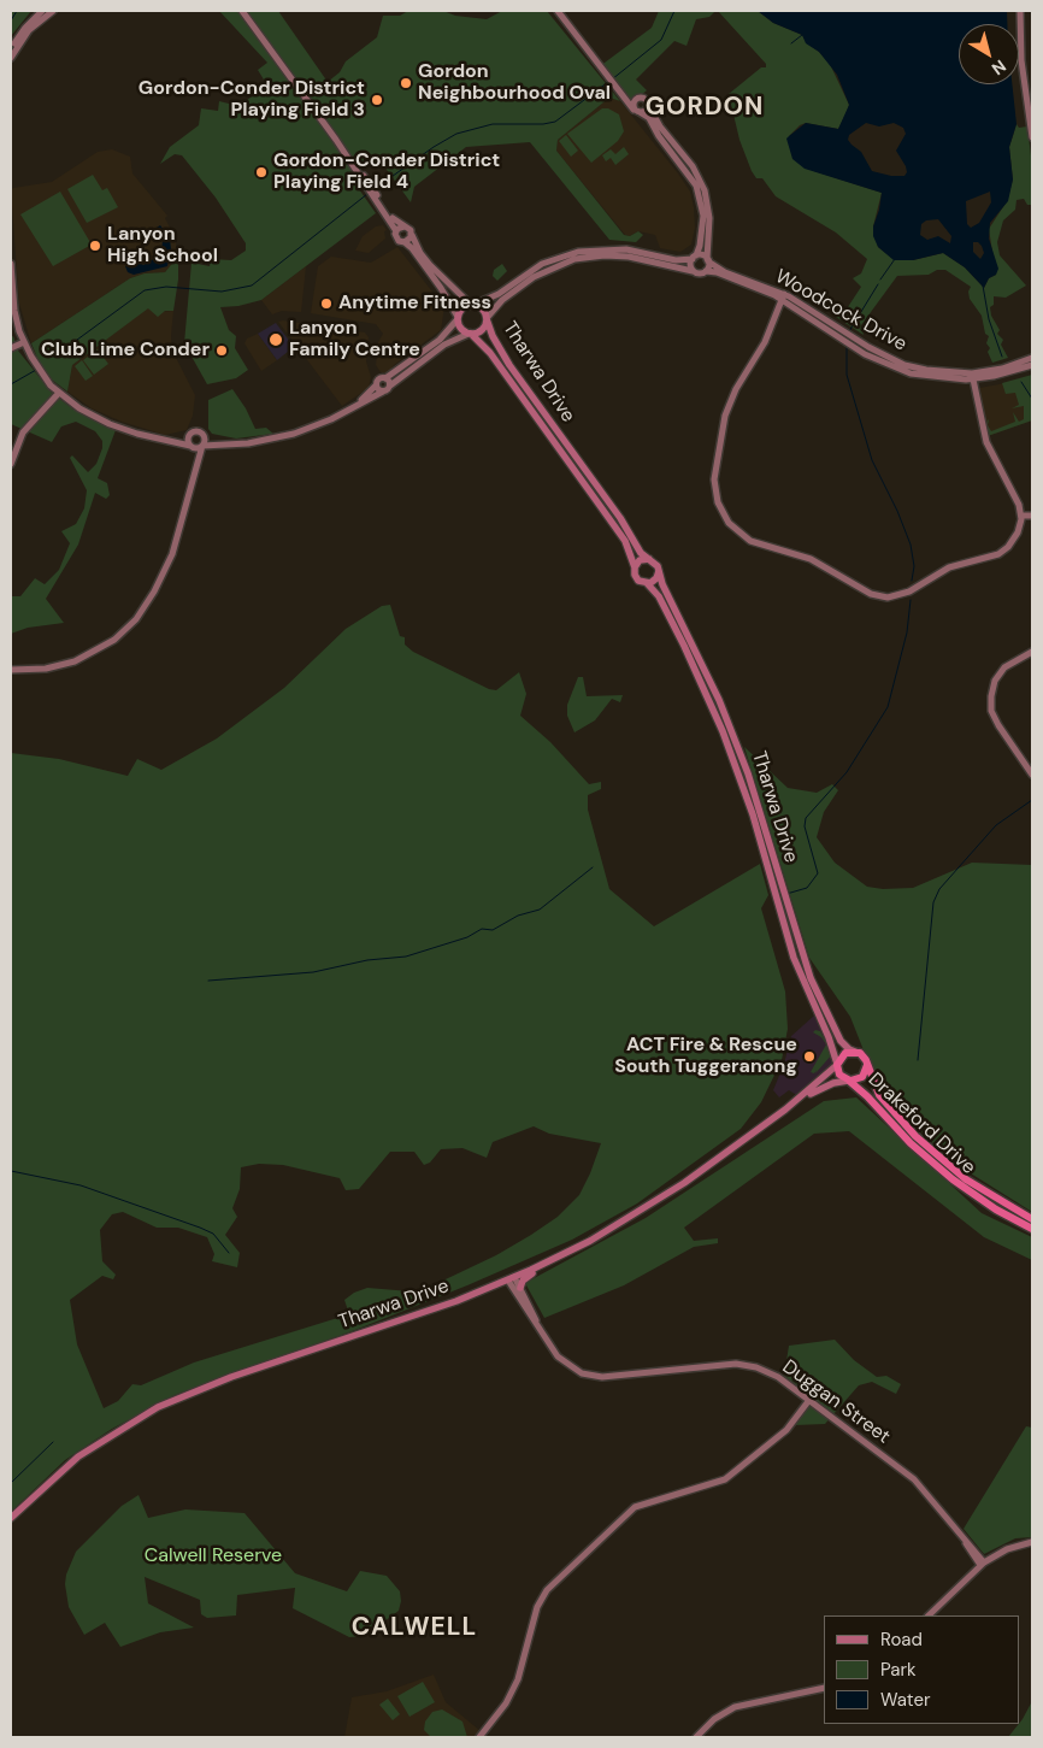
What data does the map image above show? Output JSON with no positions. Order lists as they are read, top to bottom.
{
  "streets": {
    "highway": ["Drakeford Drive"],
    "main road": ["Tharwa Drive"],
    "street": ["Woodcock Drive", "Duggan Street"]
  },
  "crossings": [
    ["Tharwa Drive", "Drakeford Drive"],
    ["Tharwa Drive", "Duggan Street"]
  ],
  "districts": ["GORDON", "CALWELL"],
  "parks": ["Calwell Reserve"],
  "places": [
    "Gordon Neighbourhood Oval",
    "Gordon-Conder District Playing Field 3",
    "Gordon-Conder District Playing Field 4",
    "Lanyon High School",
    "Anytime Fitness",
    "Lanyon Family Centre",
    "Club Lime Conder",
    "ACT Fire & Rescue South Tuggeranong"
  ],
  "legend": ["Road", "Park", "Water"],
  "north": "bottom right"
}
